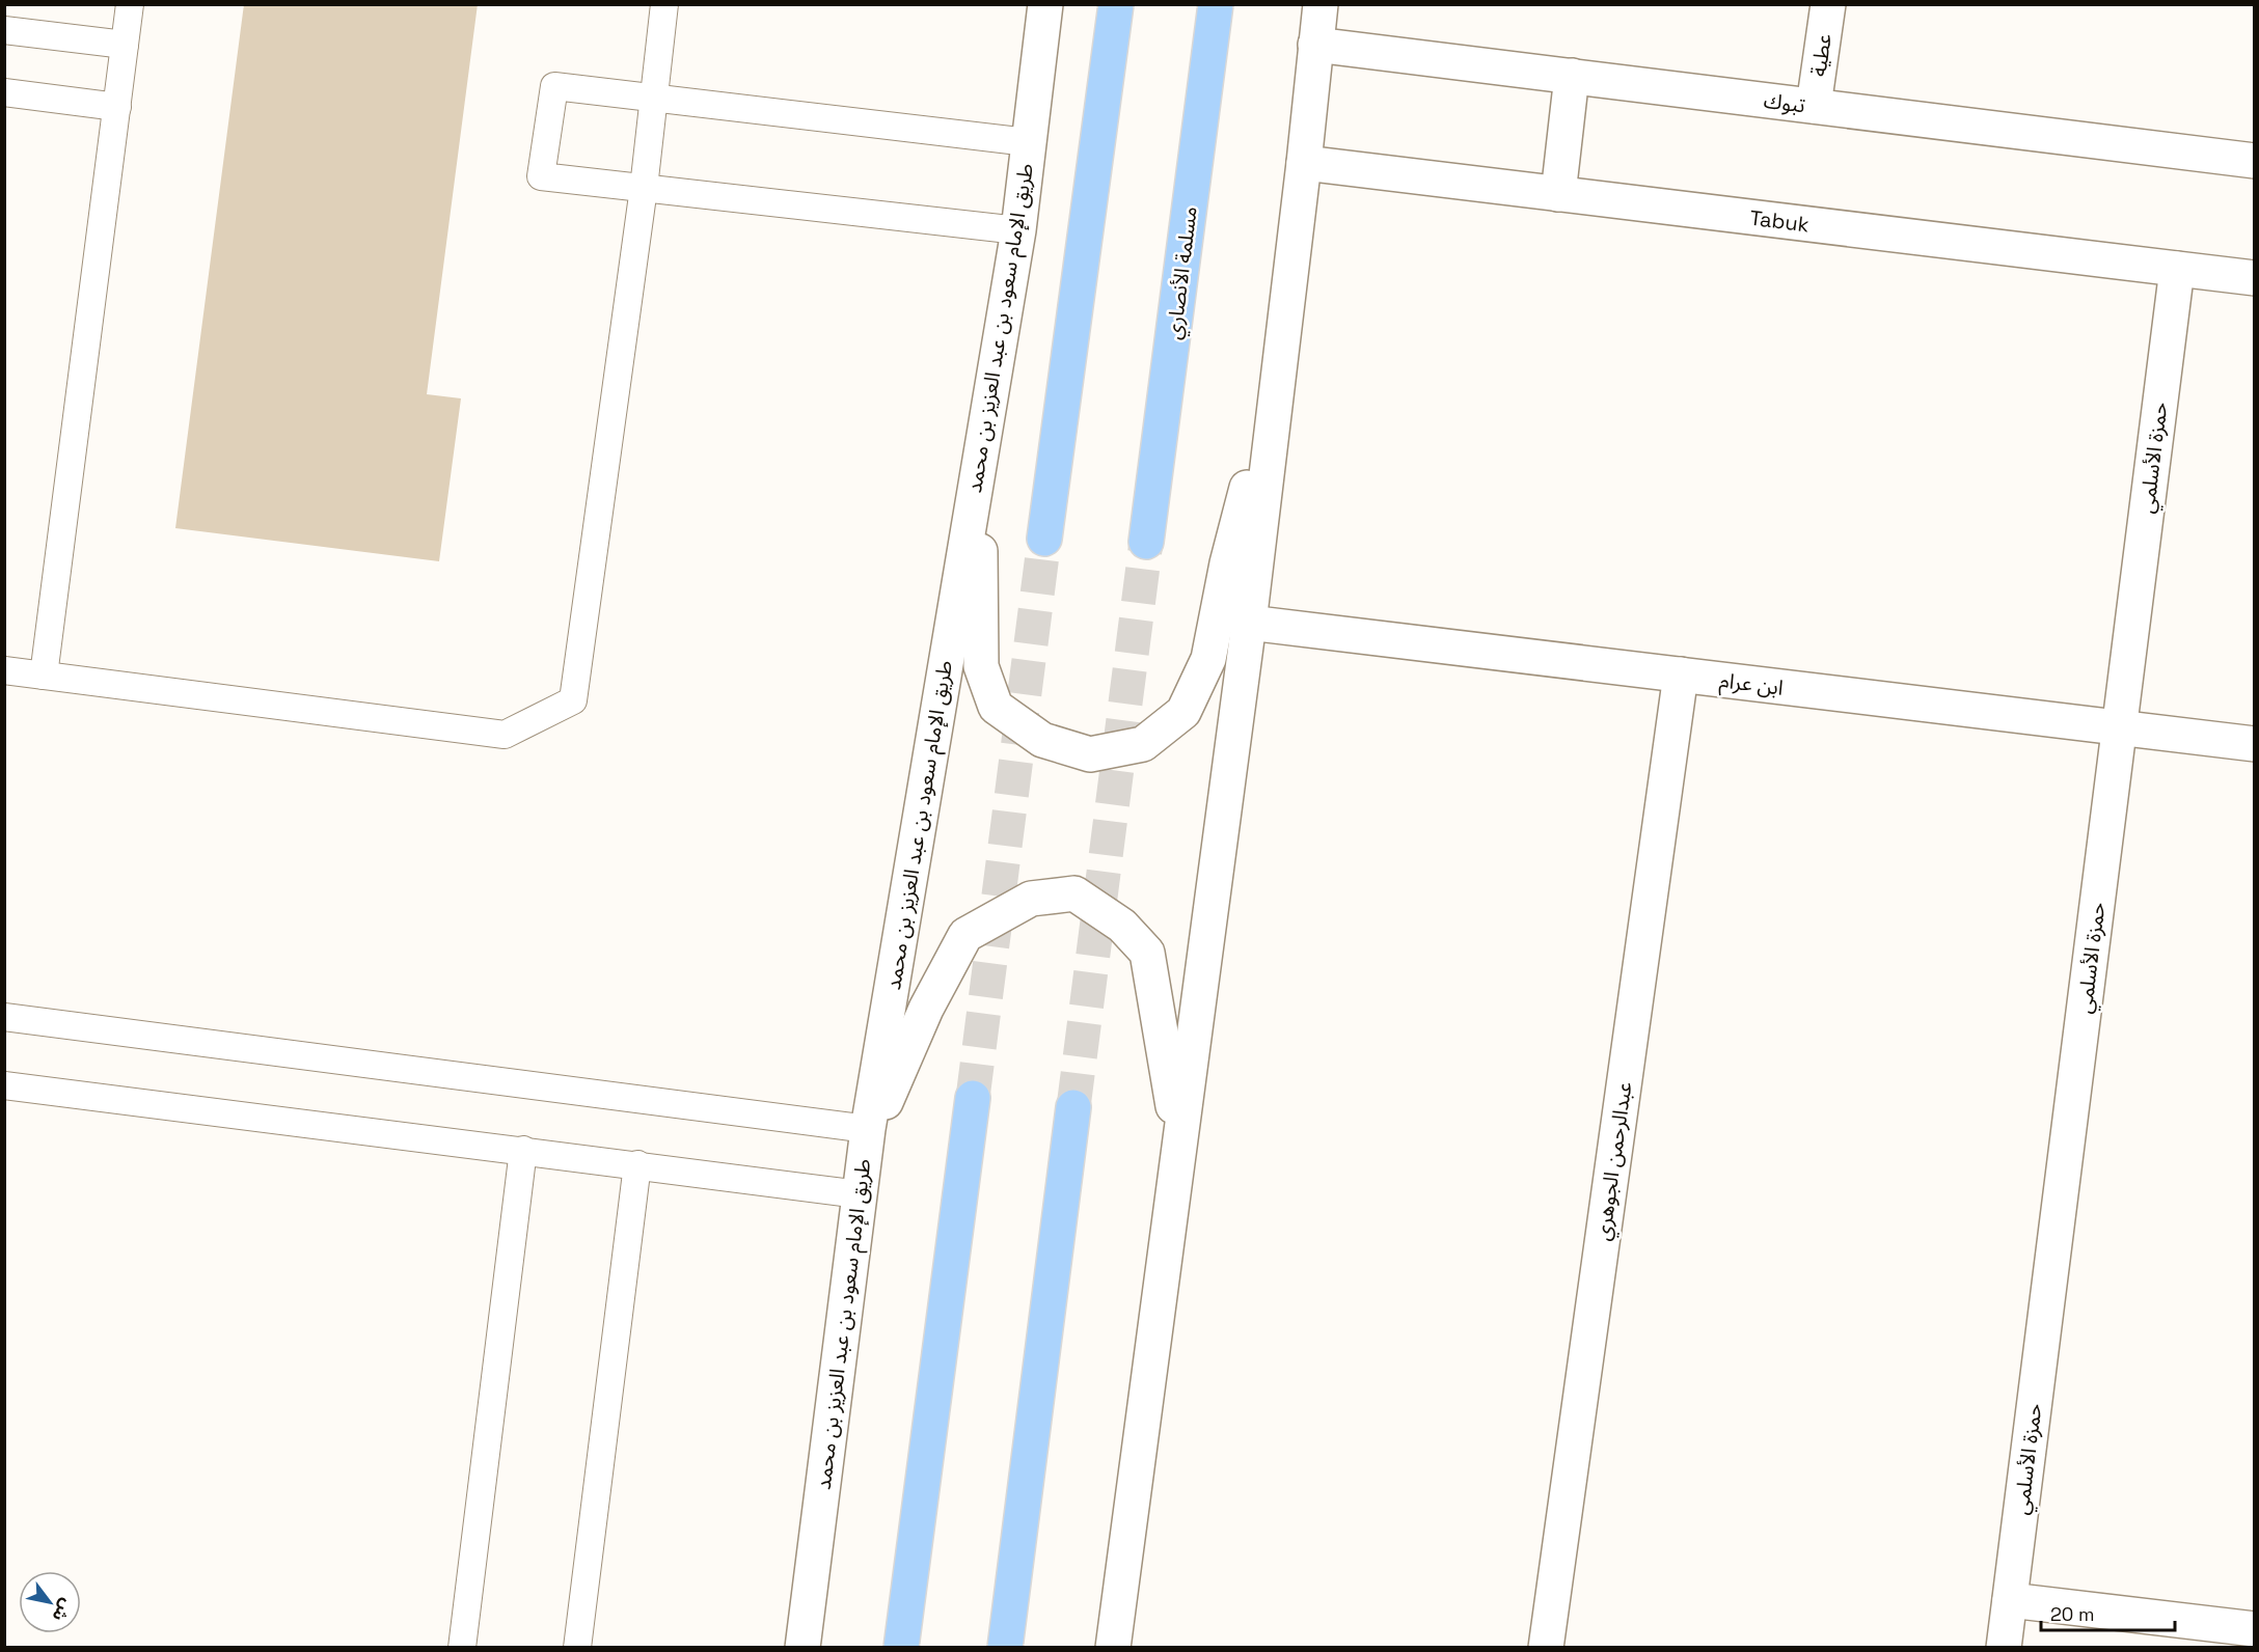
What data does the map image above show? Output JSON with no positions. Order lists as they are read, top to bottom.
{
  "streets": {
    "main road": ["مسلمة الأنصاري"],
    "street": [
      "عطية",
      "تبوك",
      "Tabuk",
      "طريق الإمام سعود بن عبد العزيز بن محمد",
      "حمزة الأسلمي",
      "ابن عرام",
      "عبدالرحمن الجوهري"
    ]
  },
  "crossings": [
    ["عطية", "تبوك"],
    ["Tabuk", "حمزة الأسلمي"],
    ["حمزة الأسلمي", "ابن عرام"],
    ["ابن عرام", "عبدالرحمن الجوهري"]
  ],
  "scale_bar": "20 m",
  "north": "bottom right"
}
